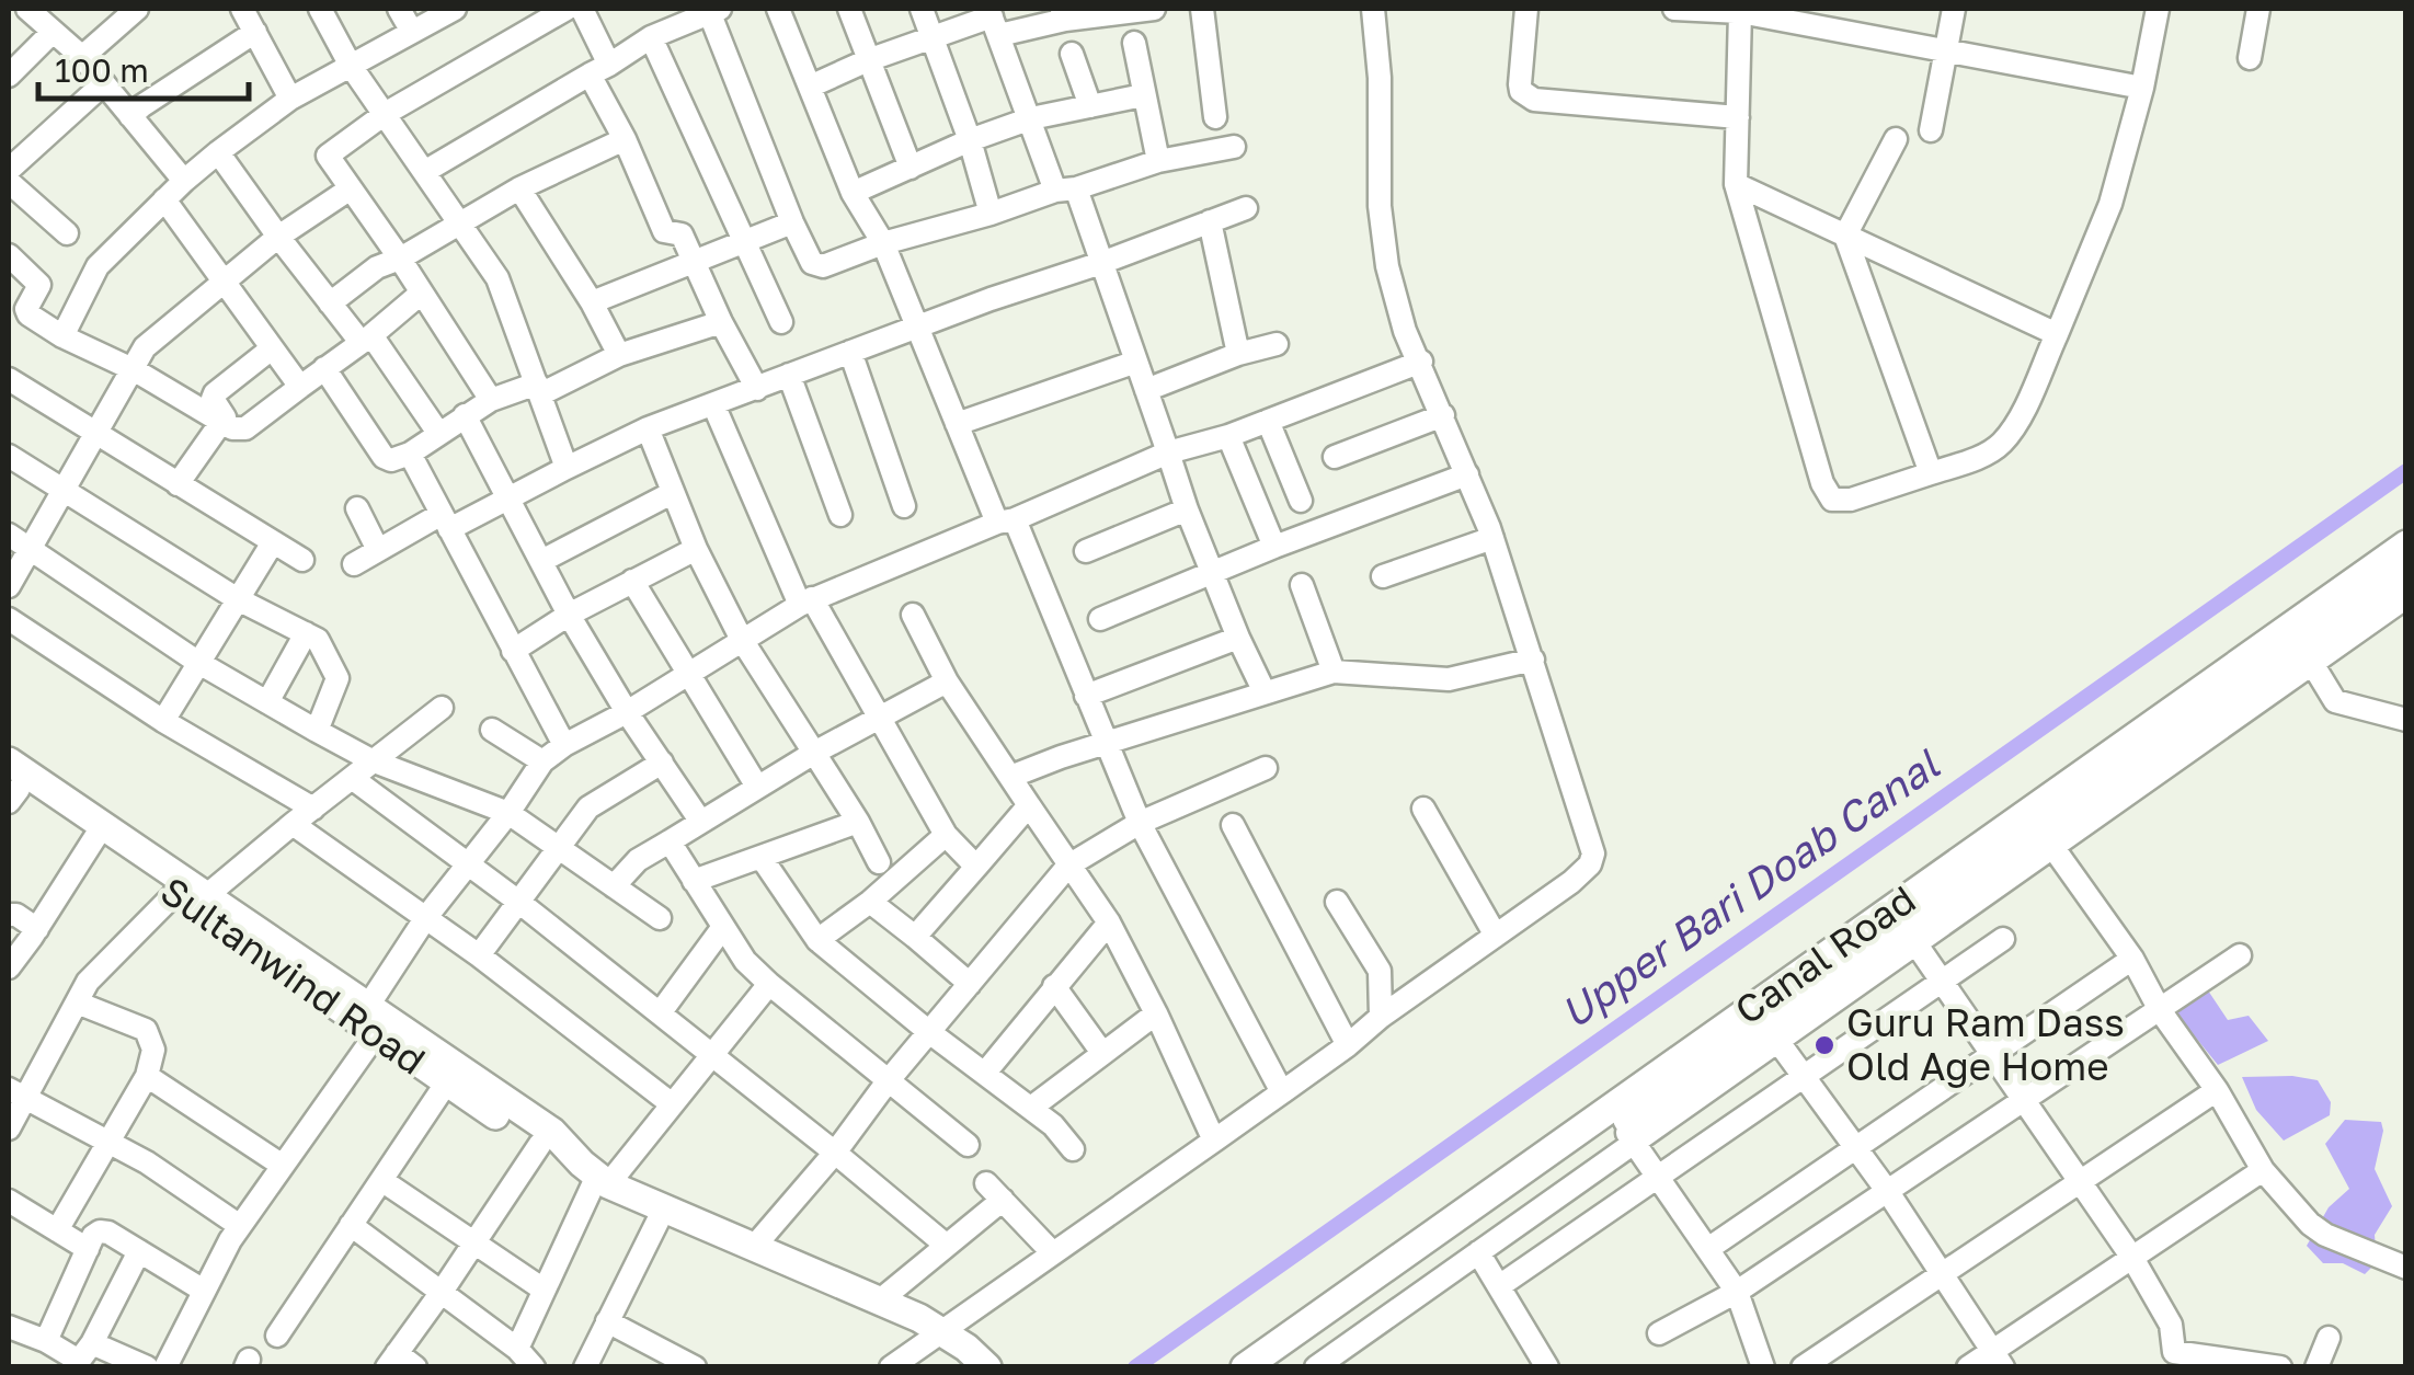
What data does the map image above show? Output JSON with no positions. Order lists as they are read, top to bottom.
{
  "streets": {
    "main road": ["Canal Road", "Sultanwind Road"]
  },
  "water": ["Upper Bari Doab Canal"],
  "places": ["Guru Ram Dass Old Age Home"],
  "scale_bar": "100 m"
}
